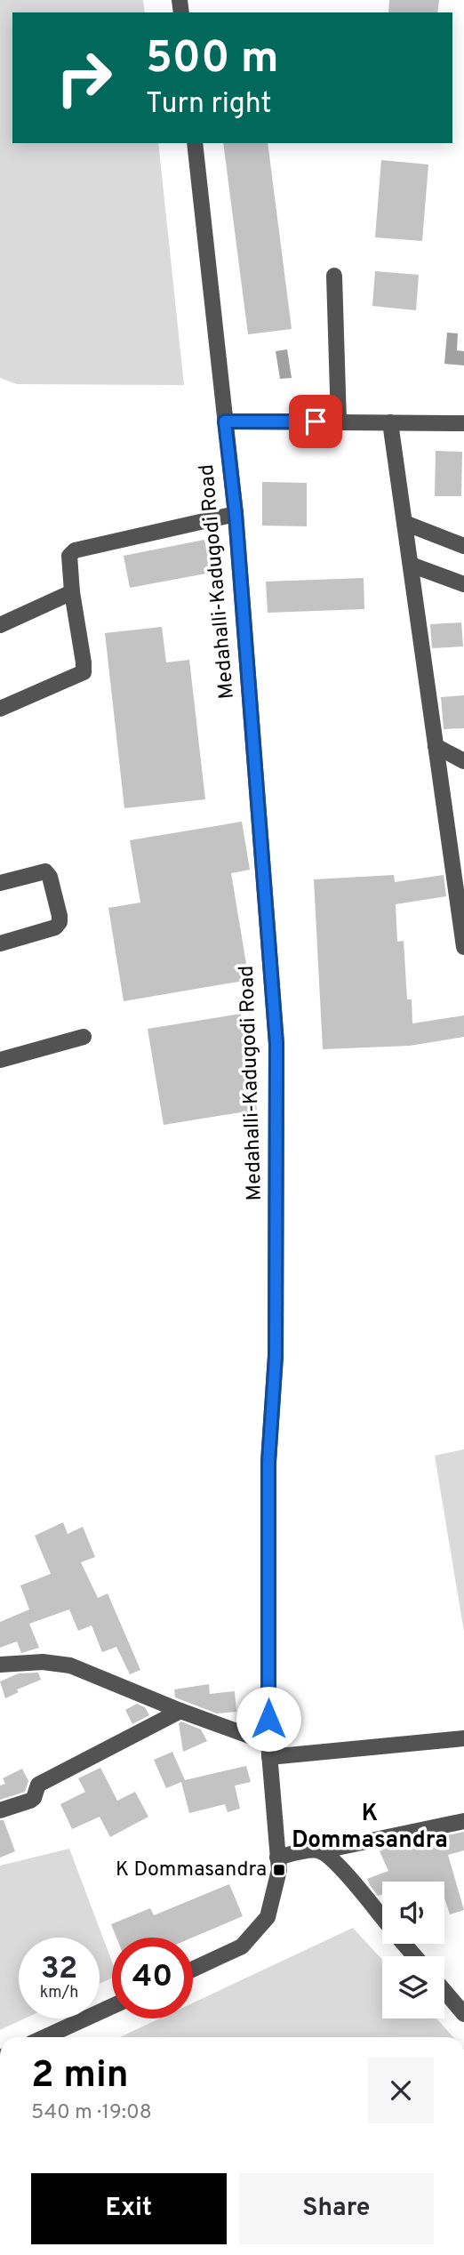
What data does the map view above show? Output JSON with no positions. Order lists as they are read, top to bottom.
{
  "streets": {
    "street": ["Medahalli-Kadugodi Road"]
  },
  "districts": ["K Dommasandra"],
  "places": {
    "transit": ["K Dommasandra"]
  },
  "page": {
    "turn": ["500 m", "Turn right"],
    "speed": "32 km/h",
    "limit": "40",
    "heading": ["2 min", "540 m · 19:08"],
    "buttons": ["Exit", "Share"]
  }
}
